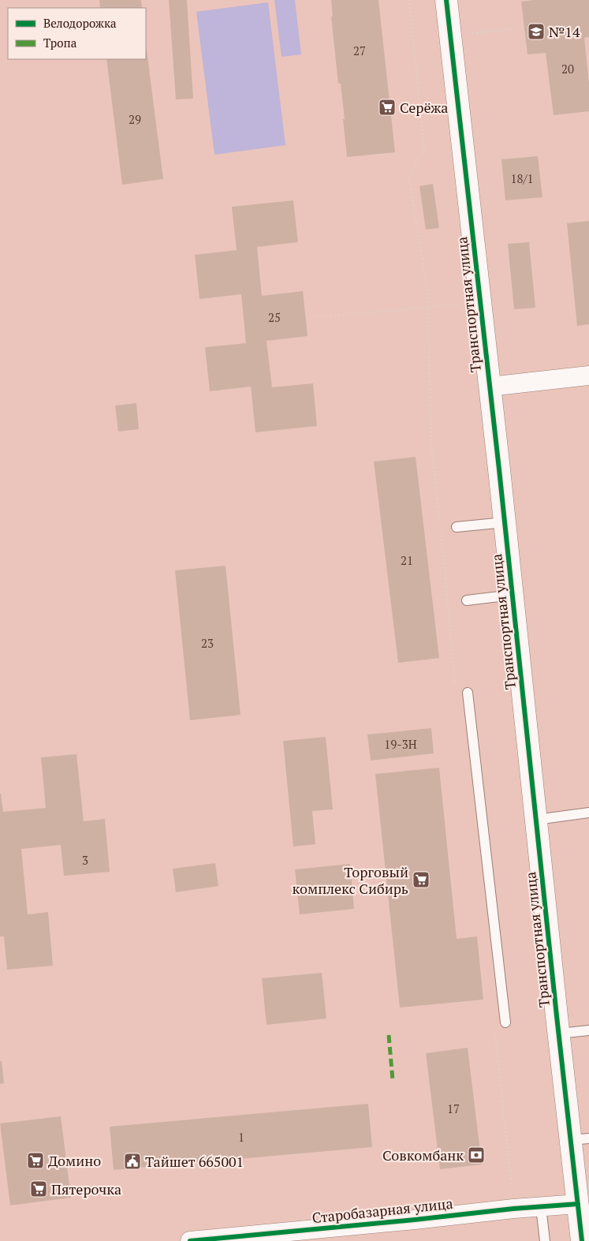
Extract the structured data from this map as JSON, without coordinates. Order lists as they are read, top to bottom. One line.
{"streets":{"street":["Транспортная улица","Старобазарная улица"]},"crossings":[["Транспортная улица","Старобазарная улица"]],"places":{"school or university":["№14"],"supermarket":["Серёжа","Торговый комплекс Сибирь","Домино","Пятерочка"],"bank":["Совкомбанк"],"public building":["Тайшет 665001"]},"house_numbers":["27","20","29","18/1","25","21","23","19-3Н","3","17","1"],"legend":["Велодорожка","Тропа"]}
